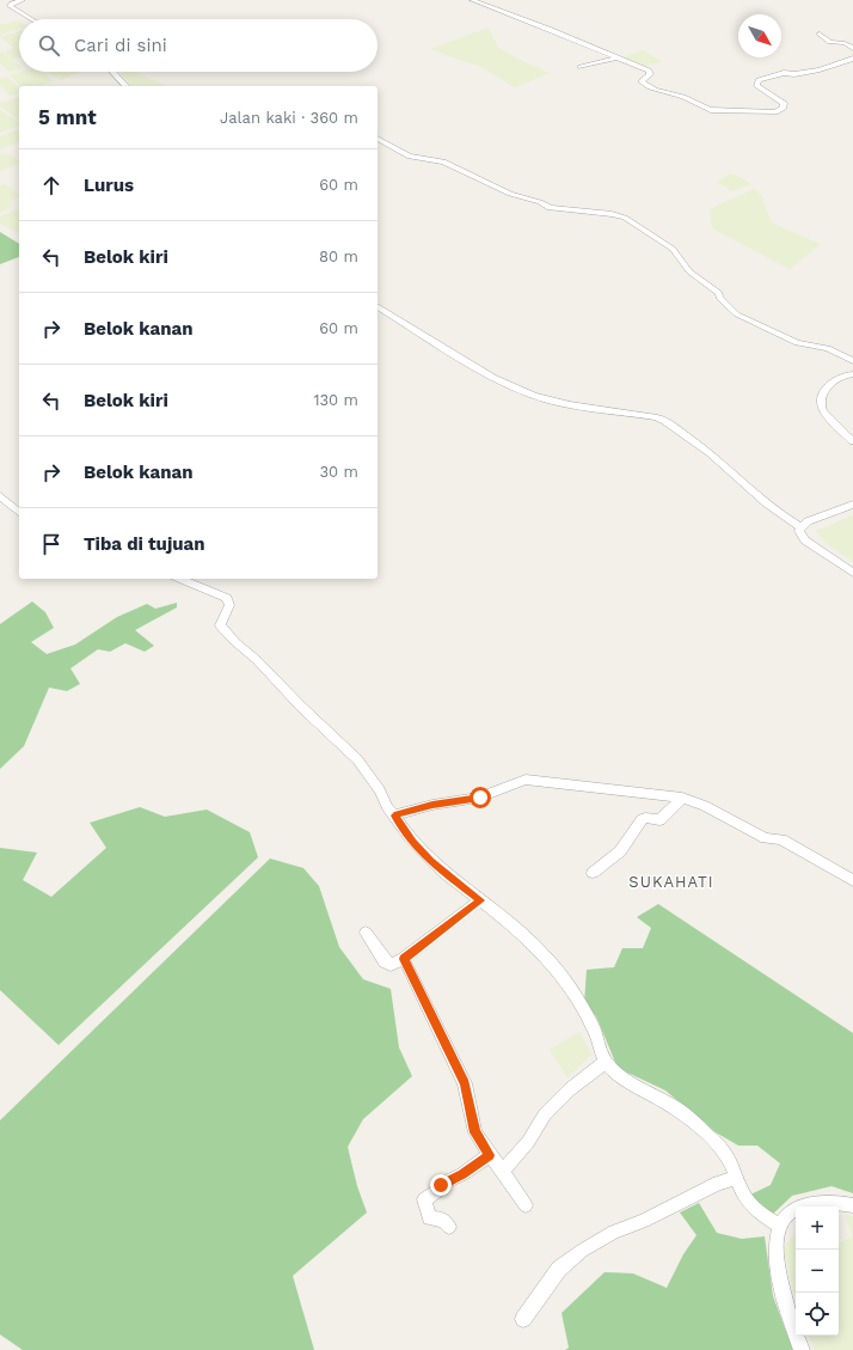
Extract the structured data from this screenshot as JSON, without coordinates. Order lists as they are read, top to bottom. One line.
{"districts":["SUKAHATI"],"north":"bottom right","page":{"search":"Cari di sini","heading":["5 mnt","Jalan kaki · 360 m"],"list":[["Lurus","60 m"],["Belok kiri","80 m"],["Belok kanan","60 m"],["Belok kiri","130 m"],["Belok kanan","30 m"],"Tiba di tujuan"],"map_buttons":["+","−"]}}
